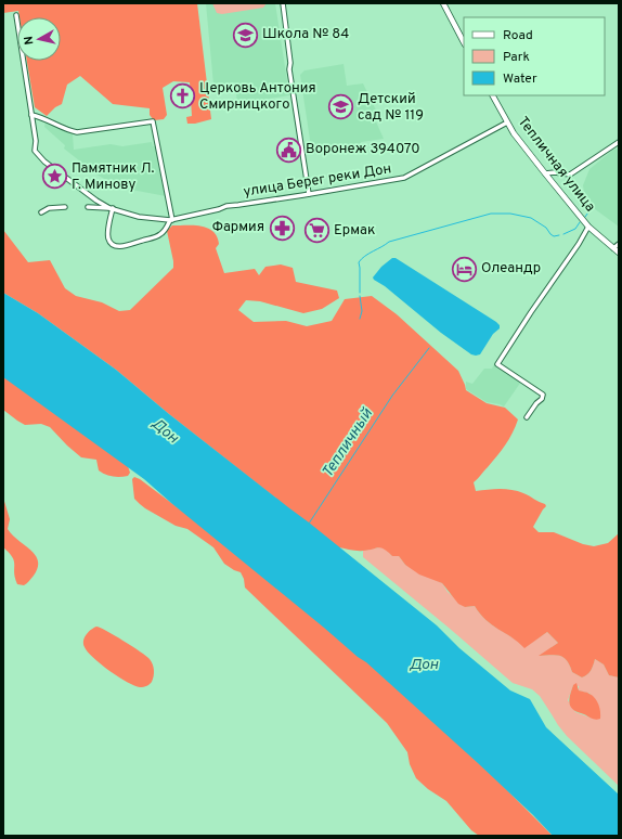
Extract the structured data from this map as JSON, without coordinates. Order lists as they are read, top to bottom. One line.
{"streets":{"street":["Тепличная улица","улица Берег реки Дон"]},"crossings":[["Тепличная улица","улица Берег реки Дон"]],"water":["Дон","Тепличный"],"places":{"school or university":["Школа № 84","Детский сад № 119"],"church":["Церковь Антония Смирницкого"],"public building":["Воронеж 394070"],"place":["Памятник Л. Г. Минову"],"pharmacy":["Фармия"],"supermarket":["Ермак"],"hotel":["Олеандр"]},"legend":["Road","Park","Water"],"north":"left"}
